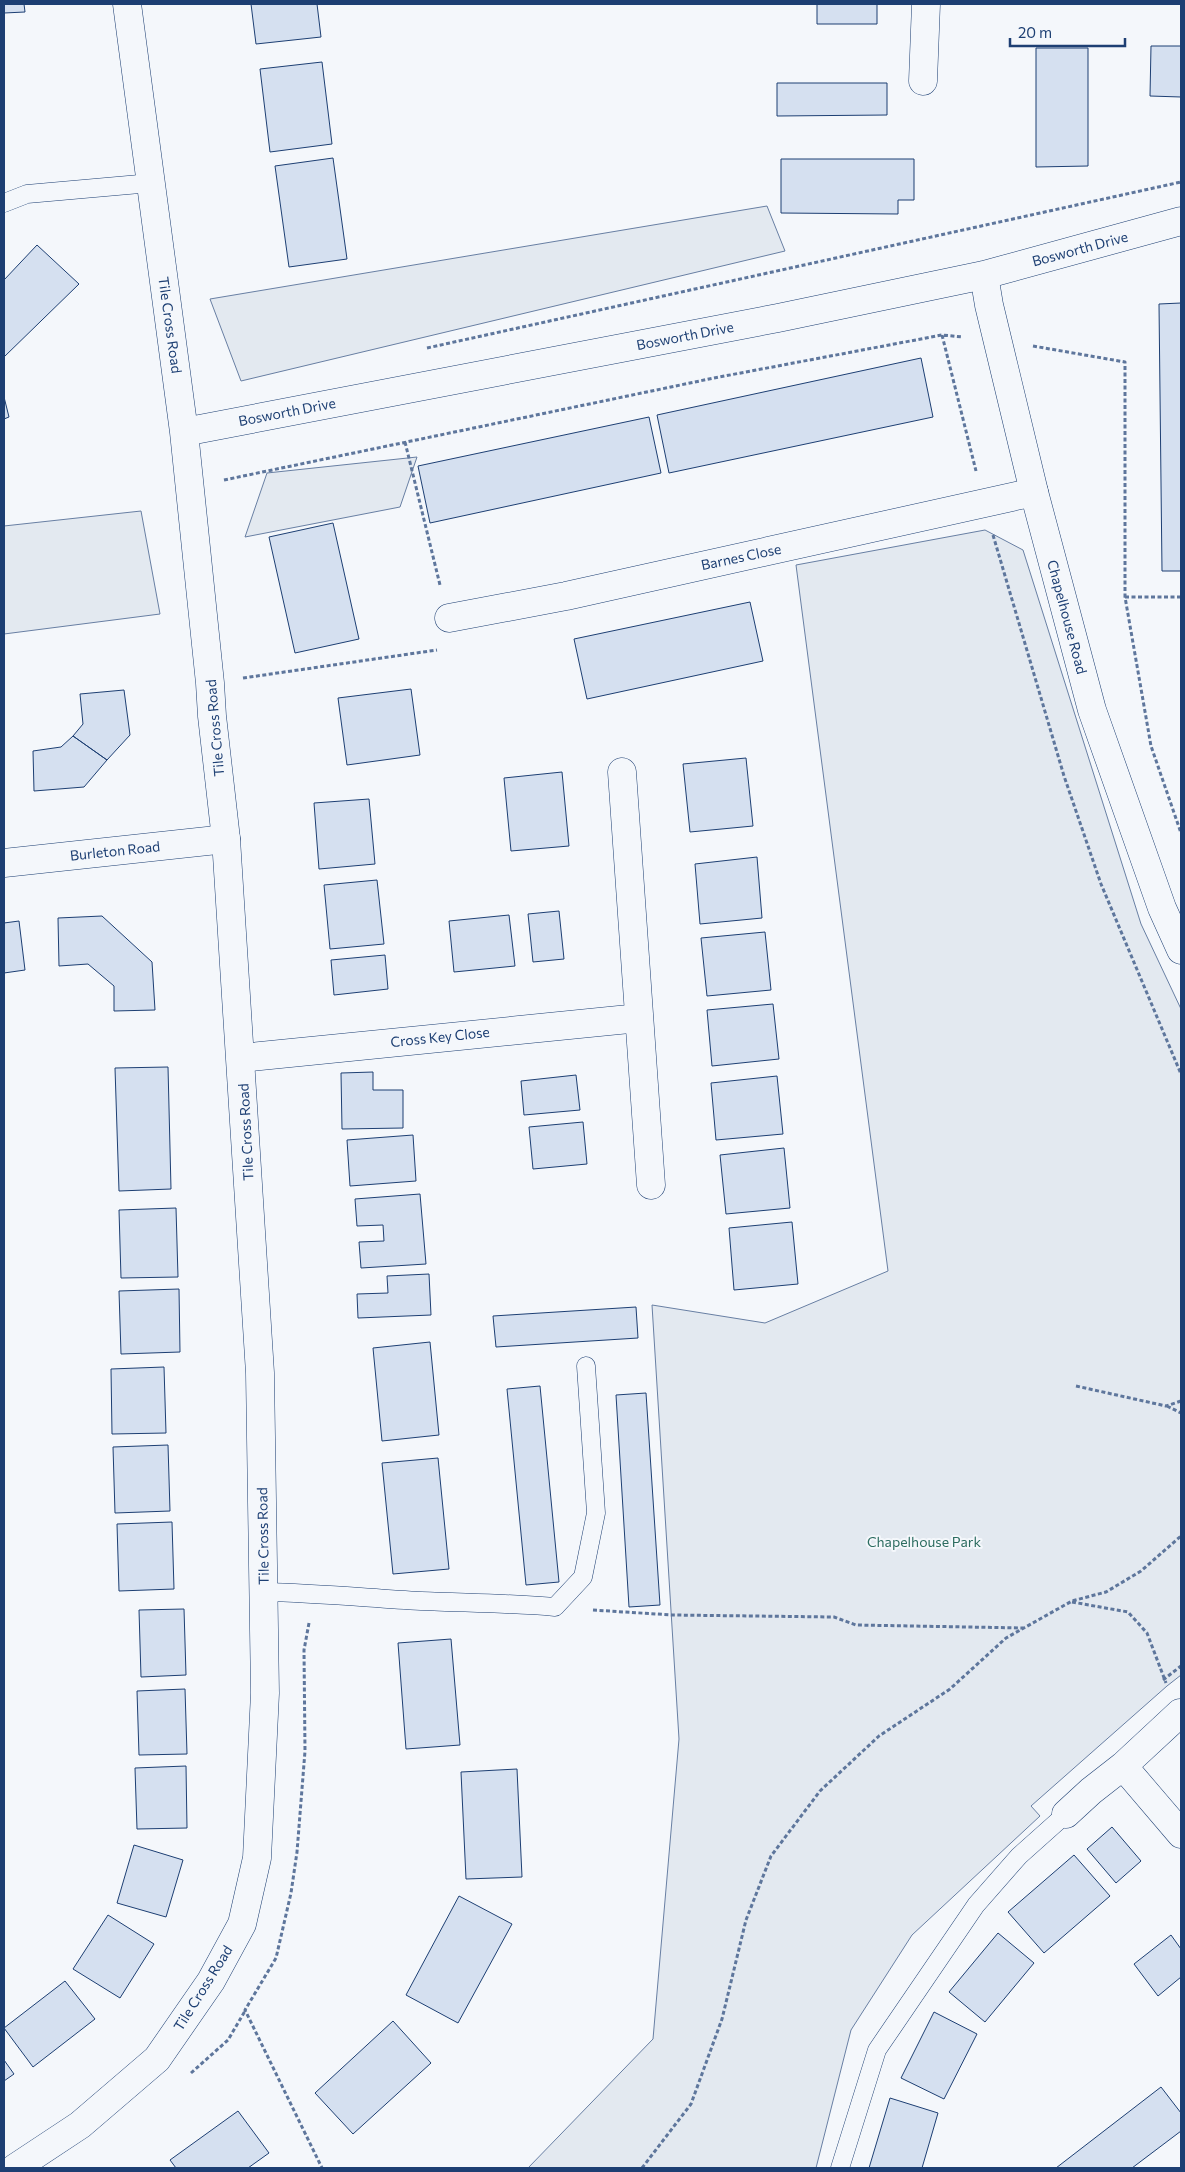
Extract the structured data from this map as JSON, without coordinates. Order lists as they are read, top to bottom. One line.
{"streets":{"street":["Bosworth Drive","Tile Cross Road","Barnes Close","Chapelhouse Road","Burleton Road","Cross Key Close"]},"crossings":[["Bosworth Drive","Tile Cross Road"],["Bosworth Drive","Chapelhouse Road"],["Tile Cross Road","Burleton Road"],["Tile Cross Road","Cross Key Close"],["Barnes Close","Chapelhouse Road"]],"parks":["Chapelhouse Park"],"scale_bar":"20 m"}
